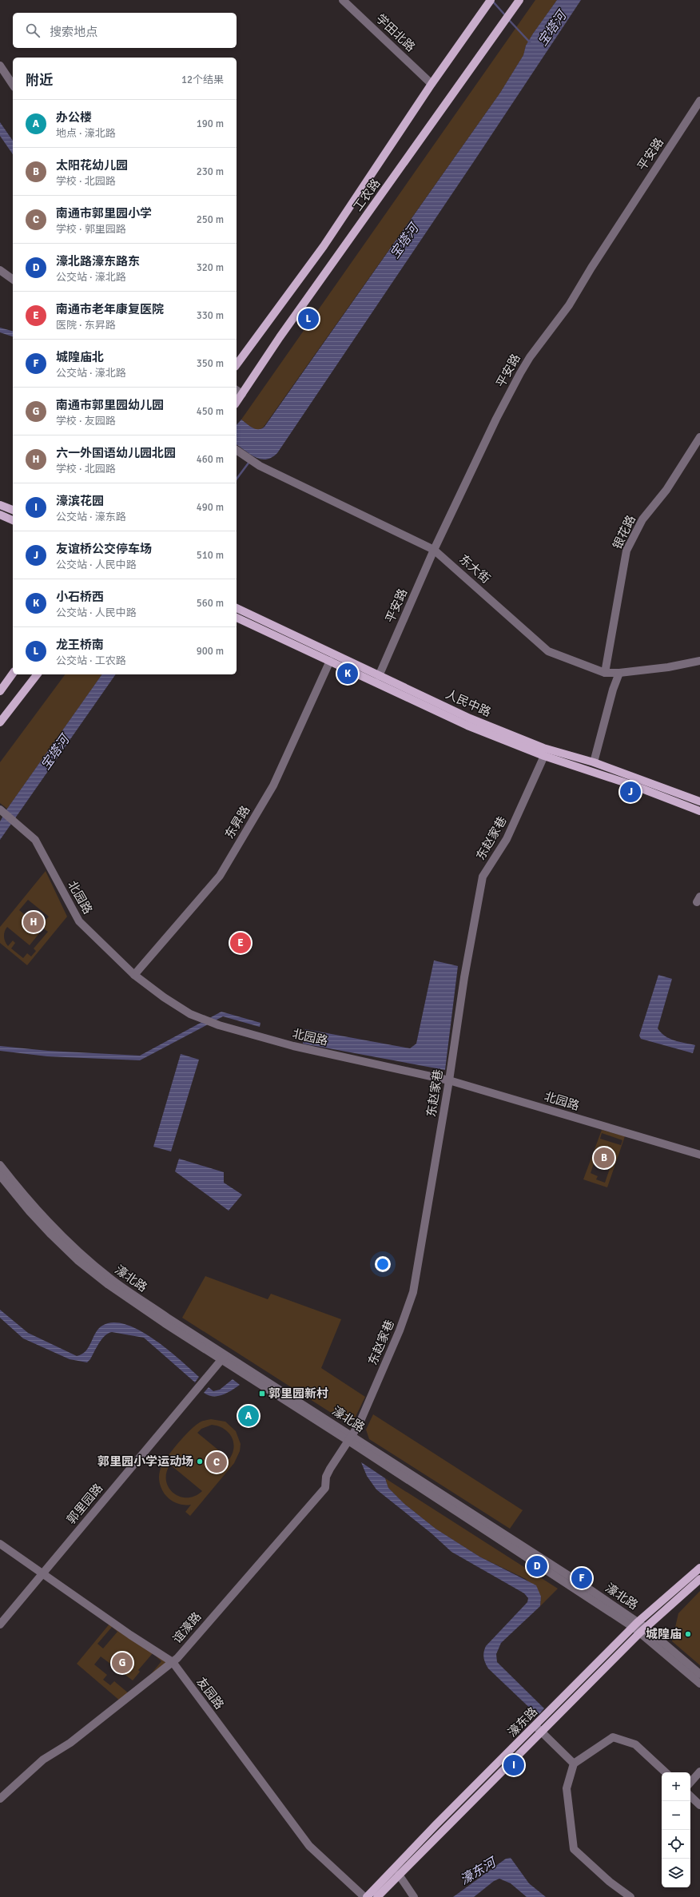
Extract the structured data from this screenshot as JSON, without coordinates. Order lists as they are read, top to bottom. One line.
{"streets":{"main road":["工农路","人民中路","濠东路"],"street":["学田北路","平安路","银花路","东大街","东昇路","东赵家巷","北园路","濠北路","郭里园路","谊濠路","友园路"]},"crossings":[["学田北路","工农路"],["平安路","东大街"],["平安路","人民中路"],["银花路","东大街"],["人民中路","东昇路"],["人民中路","东赵家巷"],["东昇路","北园路"],["东赵家巷","北园路"],["东赵家巷","濠北路"],["东赵家巷","谊濠路"],["濠北路","郭里园路"],["濠北路","谊濠路"],["濠北路","濠东路"],["郭里园路","友园路"],["谊濠路","友园路"]],"water":["宝塔河","濠东河"],"places":{"transit":["郭里园新村"],"other":["郭里园小学运动场","城隍庙"]},"page":{"search":"搜索地点","heading":["附近","12个结果"],"list":[{"mark":"A","name":"办公楼","note":"地点 · 濠北路","value":"190 m"},{"mark":"B","name":"太阳花幼儿园","note":"学校 · 北园路","value":"230 m"},{"mark":"C","name":"南通市郭里园小学","note":"学校 · 郭里园路","value":"250 m"},{"mark":"D","name":"濠北路濠东路东","note":"公交站 · 濠北路","value":"320 m"},{"mark":"E","name":"南通市老年康复医院","note":"医院 · 东昇路","value":"330 m"},{"mark":"F","name":"城隍庙北","note":"公交站 · 濠北路","value":"350 m"},{"mark":"G","name":"南通市郭里园幼儿园","note":"学校 · 友园路","value":"450 m"},{"mark":"H","name":"六一外国语幼儿园北园","note":"学校 · 北园路","value":"460 m"},{"mark":"I","name":"濠滨花园","note":"公交站 · 濠东路","value":"490 m"},{"mark":"J","name":"友谊桥公交停车场","note":"公交站 · 人民中路","value":"510 m"},{"mark":"K","name":"小石桥西","note":"公交站 · 人民中路","value":"560 m"},{"mark":"L","name":"龙王桥南","note":"公交站 · 工农路","value":"900 m"}],"pins":["L","K","J","H","E","B","A","C","D","F","G","I"],"map_buttons":["+","−"]}}
